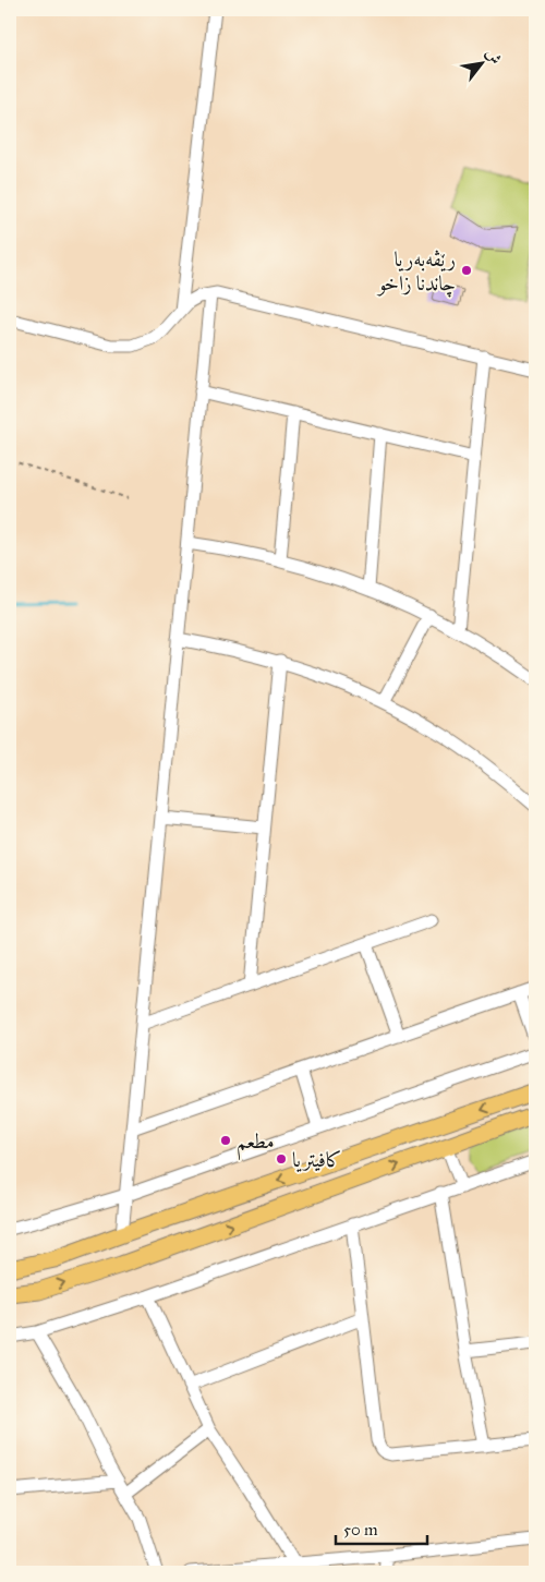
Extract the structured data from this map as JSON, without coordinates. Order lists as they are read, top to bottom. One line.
{"places":["رێڤه‌به‌ريا چاندنا زاخو","مطعم","كافيتريا"],"scale_bar":"50 m","north":"top right"}
